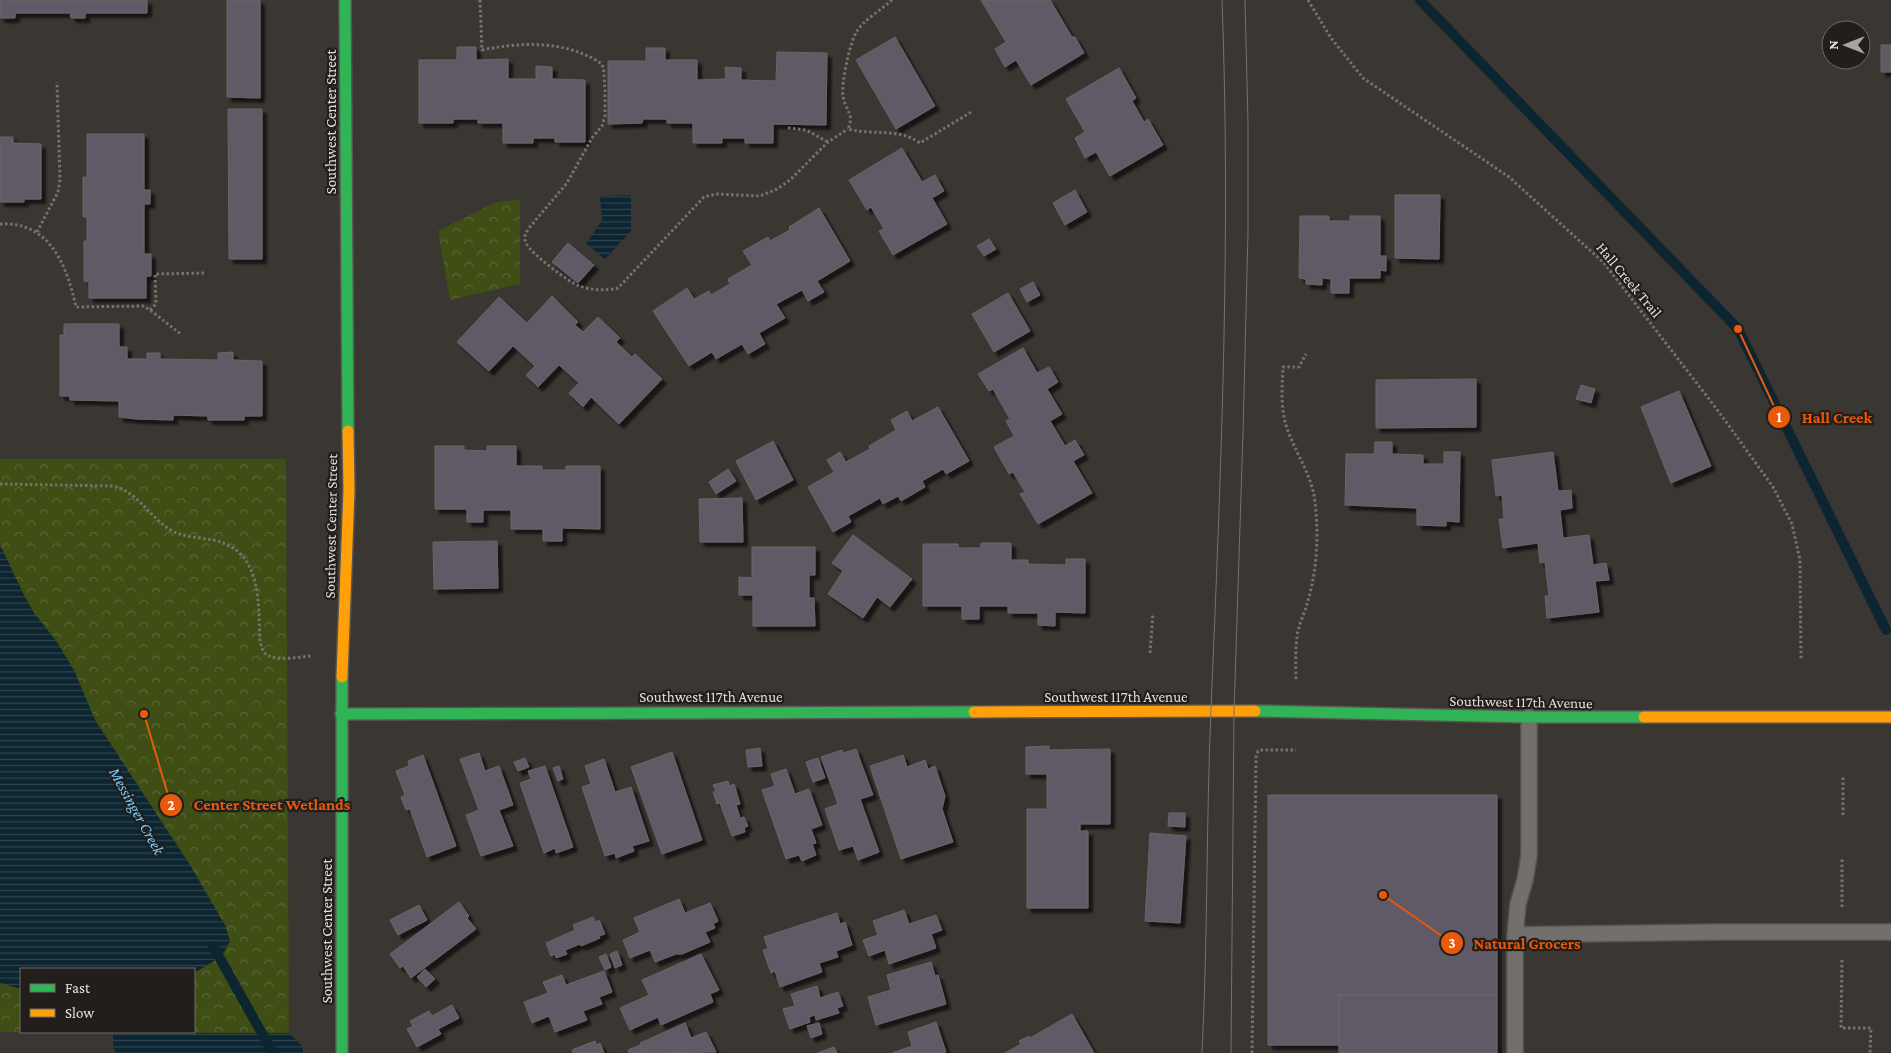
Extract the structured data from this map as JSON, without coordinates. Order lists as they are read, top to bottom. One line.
{"streets":{"street":["Southwest Center Street","Southwest 117th Avenue"],"path":["Hall Creek Trail"]},"crossings":[["Southwest Center Street","Southwest 117th Avenue"]],"water":["Messinger Creek"],"places":["Hall Creek","Center Street Wetlands","Natural Grocers"],"legend":["Fast","Slow"],"north":"left"}
